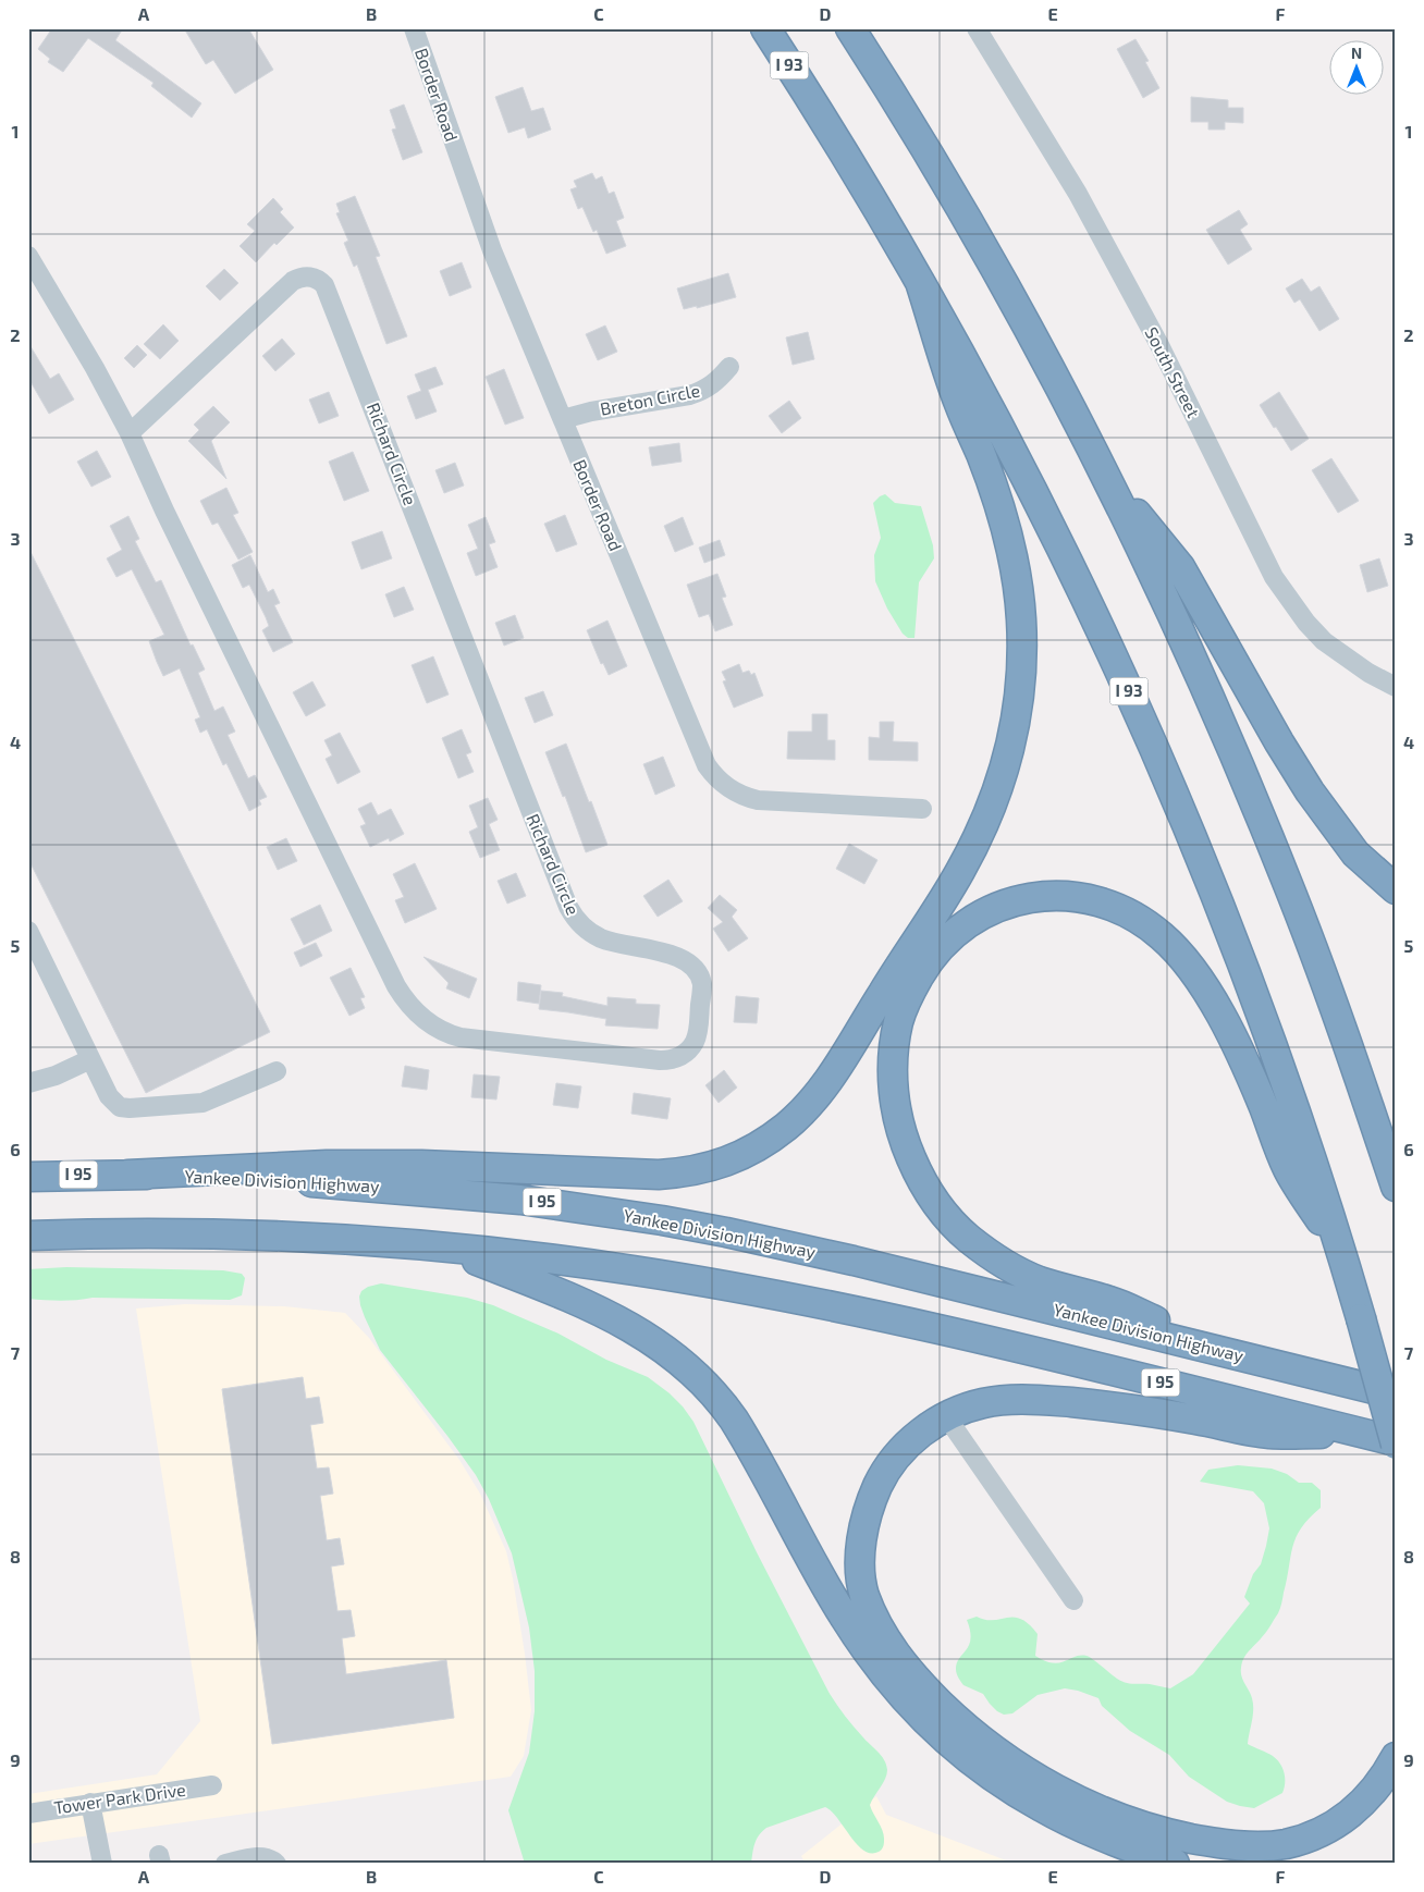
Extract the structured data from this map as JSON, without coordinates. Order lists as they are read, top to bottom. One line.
{"streets":{"highway":["I 93","I 95","Yankee Division Highway"],"street":["Border Road","South Street","Breton Circle","Richard Circle","Tower Park Drive"]},"crossings":[["I 93","I 95"],["Border Road","Breton Circle"]],"north":"top","grid":{"columns":["A","B","C","D","E","F"],"rows":["1","2","3","4","5","6","7","8","9"]}}
